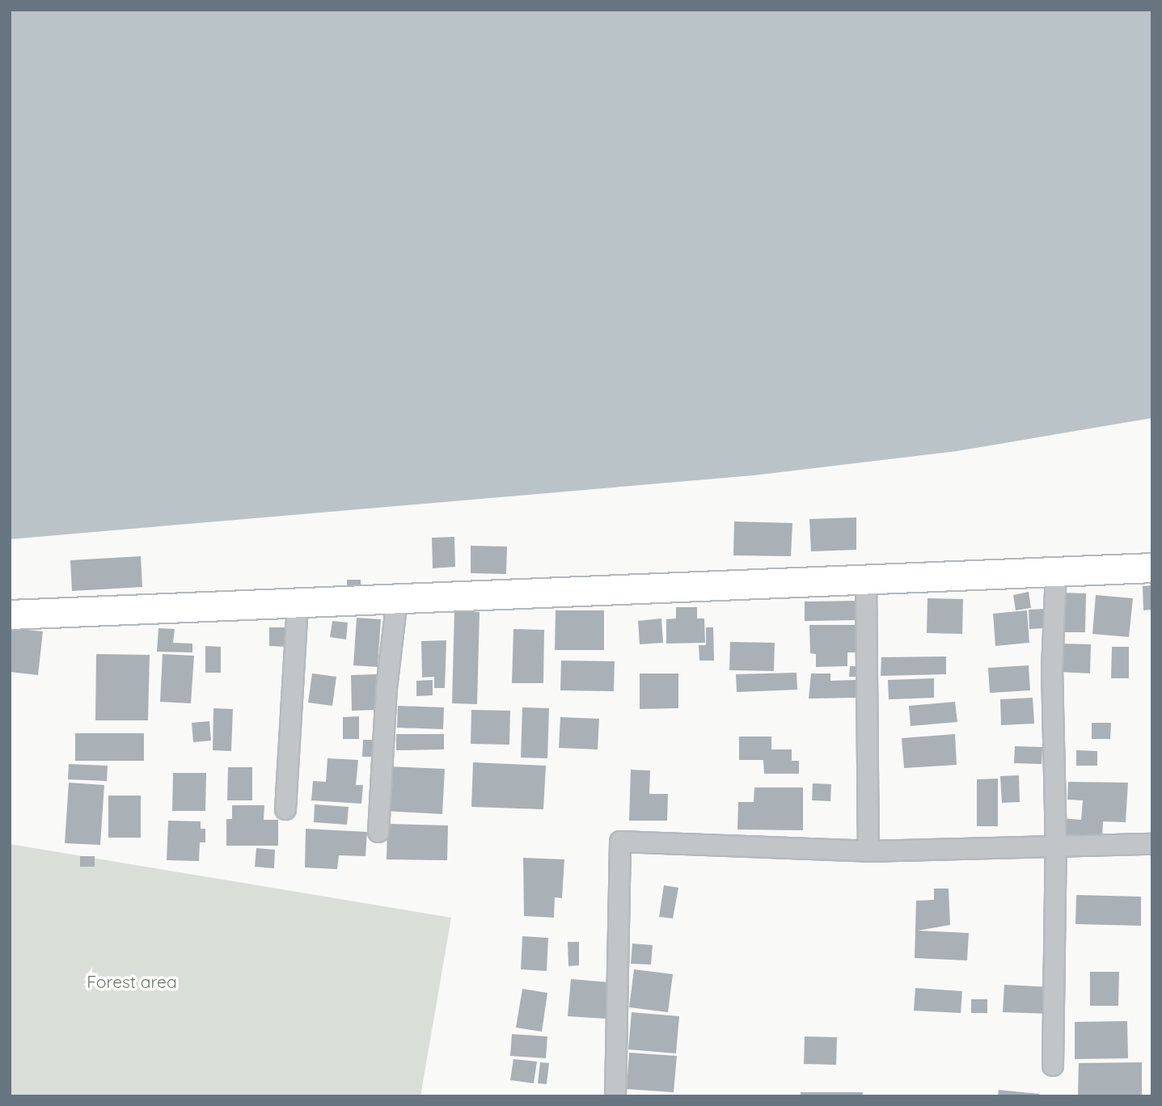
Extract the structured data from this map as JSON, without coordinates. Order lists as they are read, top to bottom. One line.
{"parks":["Forest area"]}
